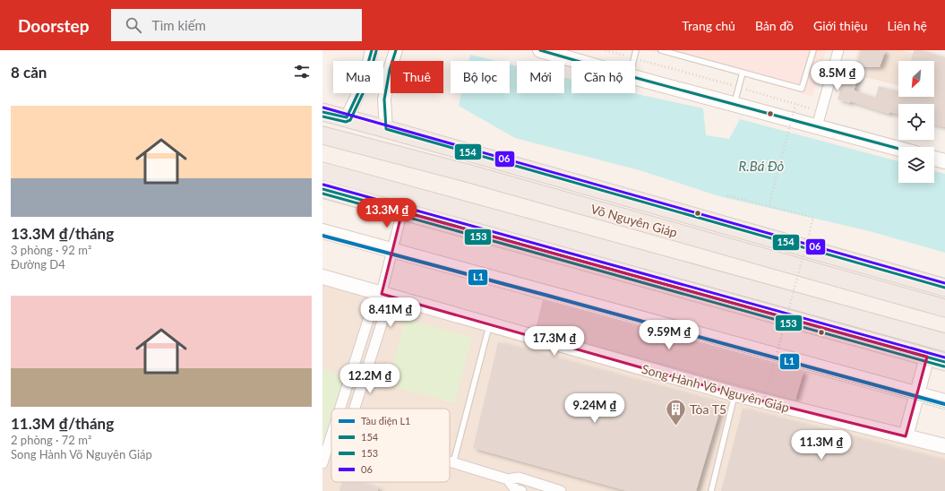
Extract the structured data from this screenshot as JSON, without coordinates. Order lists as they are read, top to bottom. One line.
{"streets":{"highway":["Võ Nguyên Giáp"],"main road":["Song Hành Võ Nguyên Giáp"]},"water":["R.Bá Đỏ"],"places":{"building":["Tòa T5"]},"lines":["transit line 154","transit line 153","transit line 06","metro line L1"],"legend":["Tàu điện L1","154","153","06"],"north":"bottom left","page":{"header":"Doorstep","search":"Tìm kiếm","nav":["Trang chủ","Bản đồ","Giới thiệu","Liên hệ"],"heading":"8 căn","price":["8.5M ₫","13.3M ₫","8.41M ₫","9.59M ₫","17.3M ₫","12.2M ₫","9.24M ₫","11.3M ₫"],"chip":["Mua","Thuê","Bộ lọc","Mới","Căn hộ"],"list":[{"name":"13.3M ₫/tháng","note":"3 phòng · 92 m² · Đường D4"},{"name":"11.3M ₫/tháng","note":"2 phòng · 72 m² · Song Hành Võ Nguyên Giáp"}]}}
